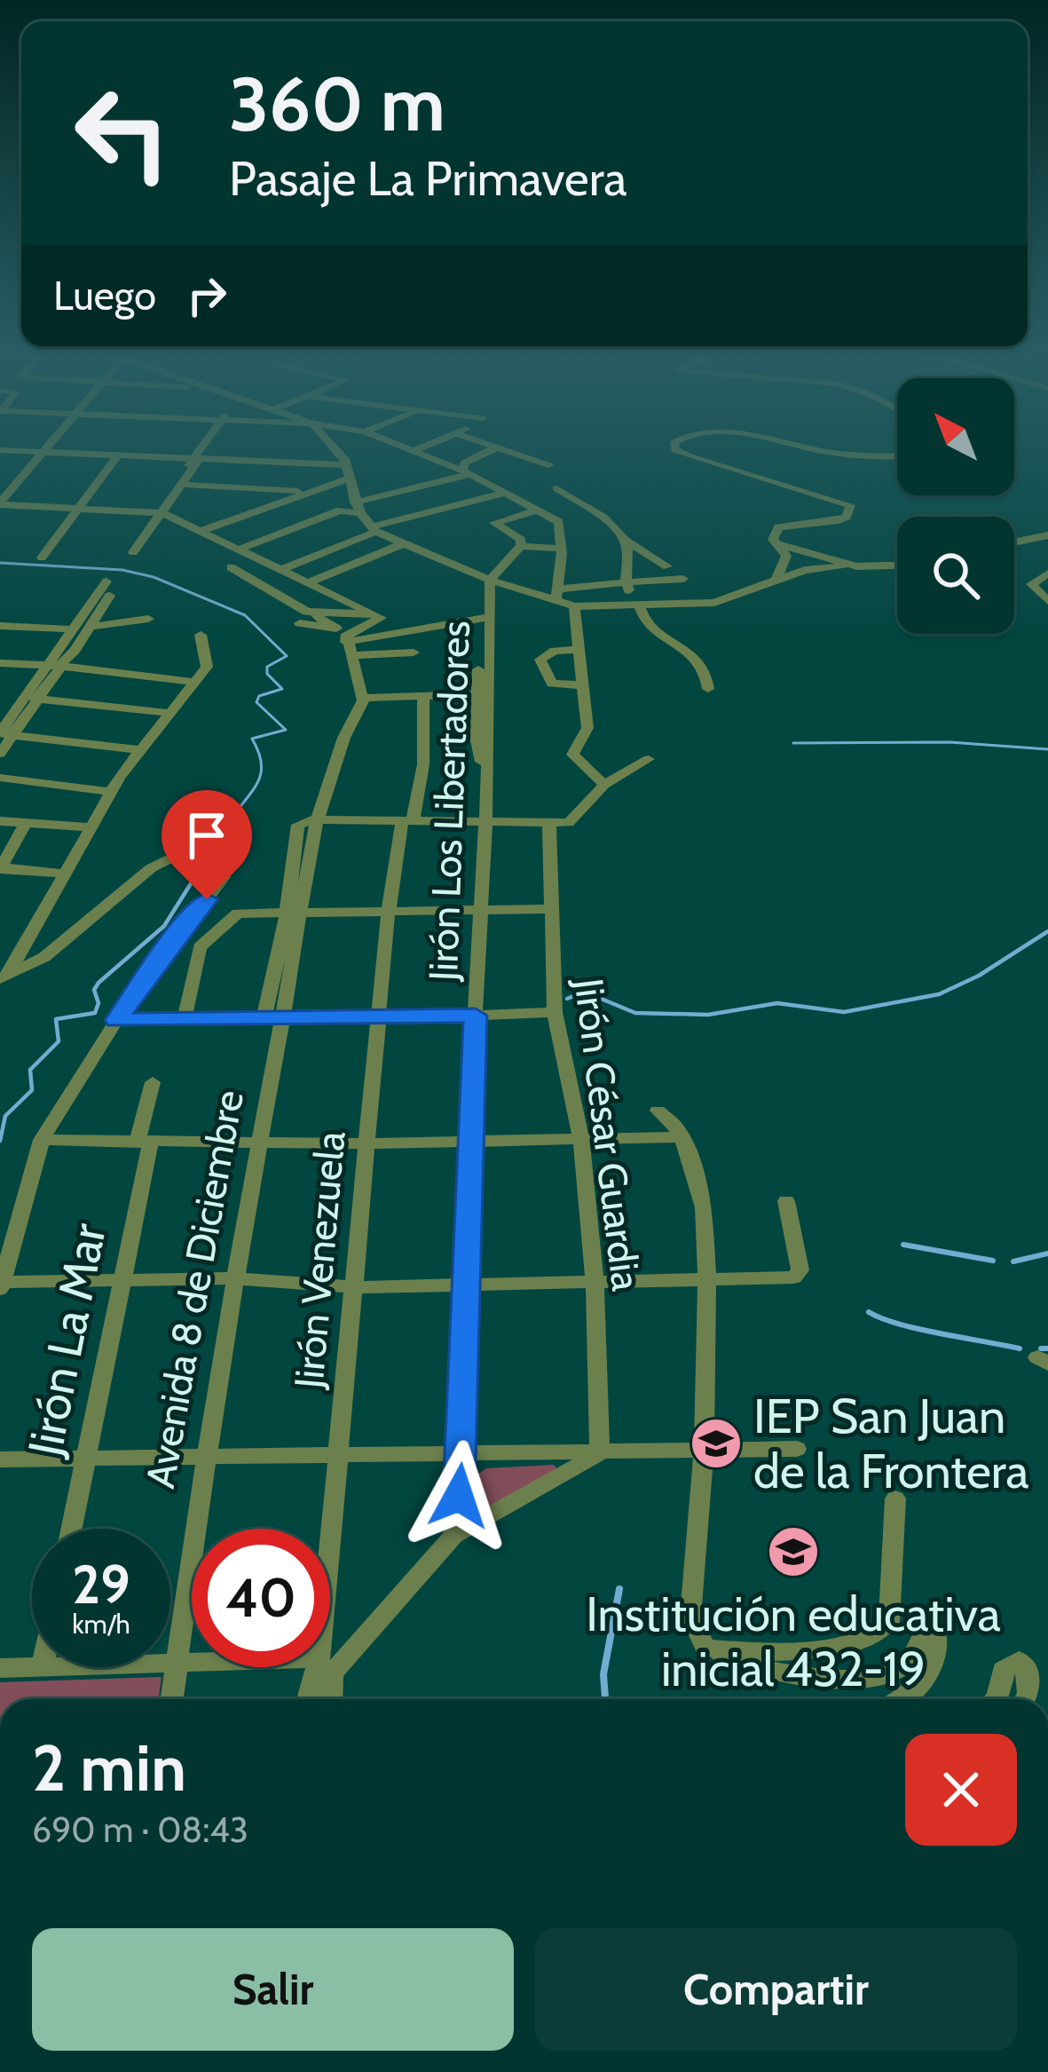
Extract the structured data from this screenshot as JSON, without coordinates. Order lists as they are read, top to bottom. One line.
{"streets":{"street":["Jirón Los Libertadores","Jirón César Guardia","Jirón Venezuela","Avenida 8 de Diciembre","Jirón La Mar"]},"places":{"school or university":["IEP San Juan de la Frontera","Institución educativa inicial 432-19"]},"north":"top left","page":{"turn":["360 m","Pasaje La Primavera"],"then":"Luego","speed":"29 km/h","limit":"40","heading":["2 min","690 m · 08:43"],"buttons":["Salir","Compartir"]}}
